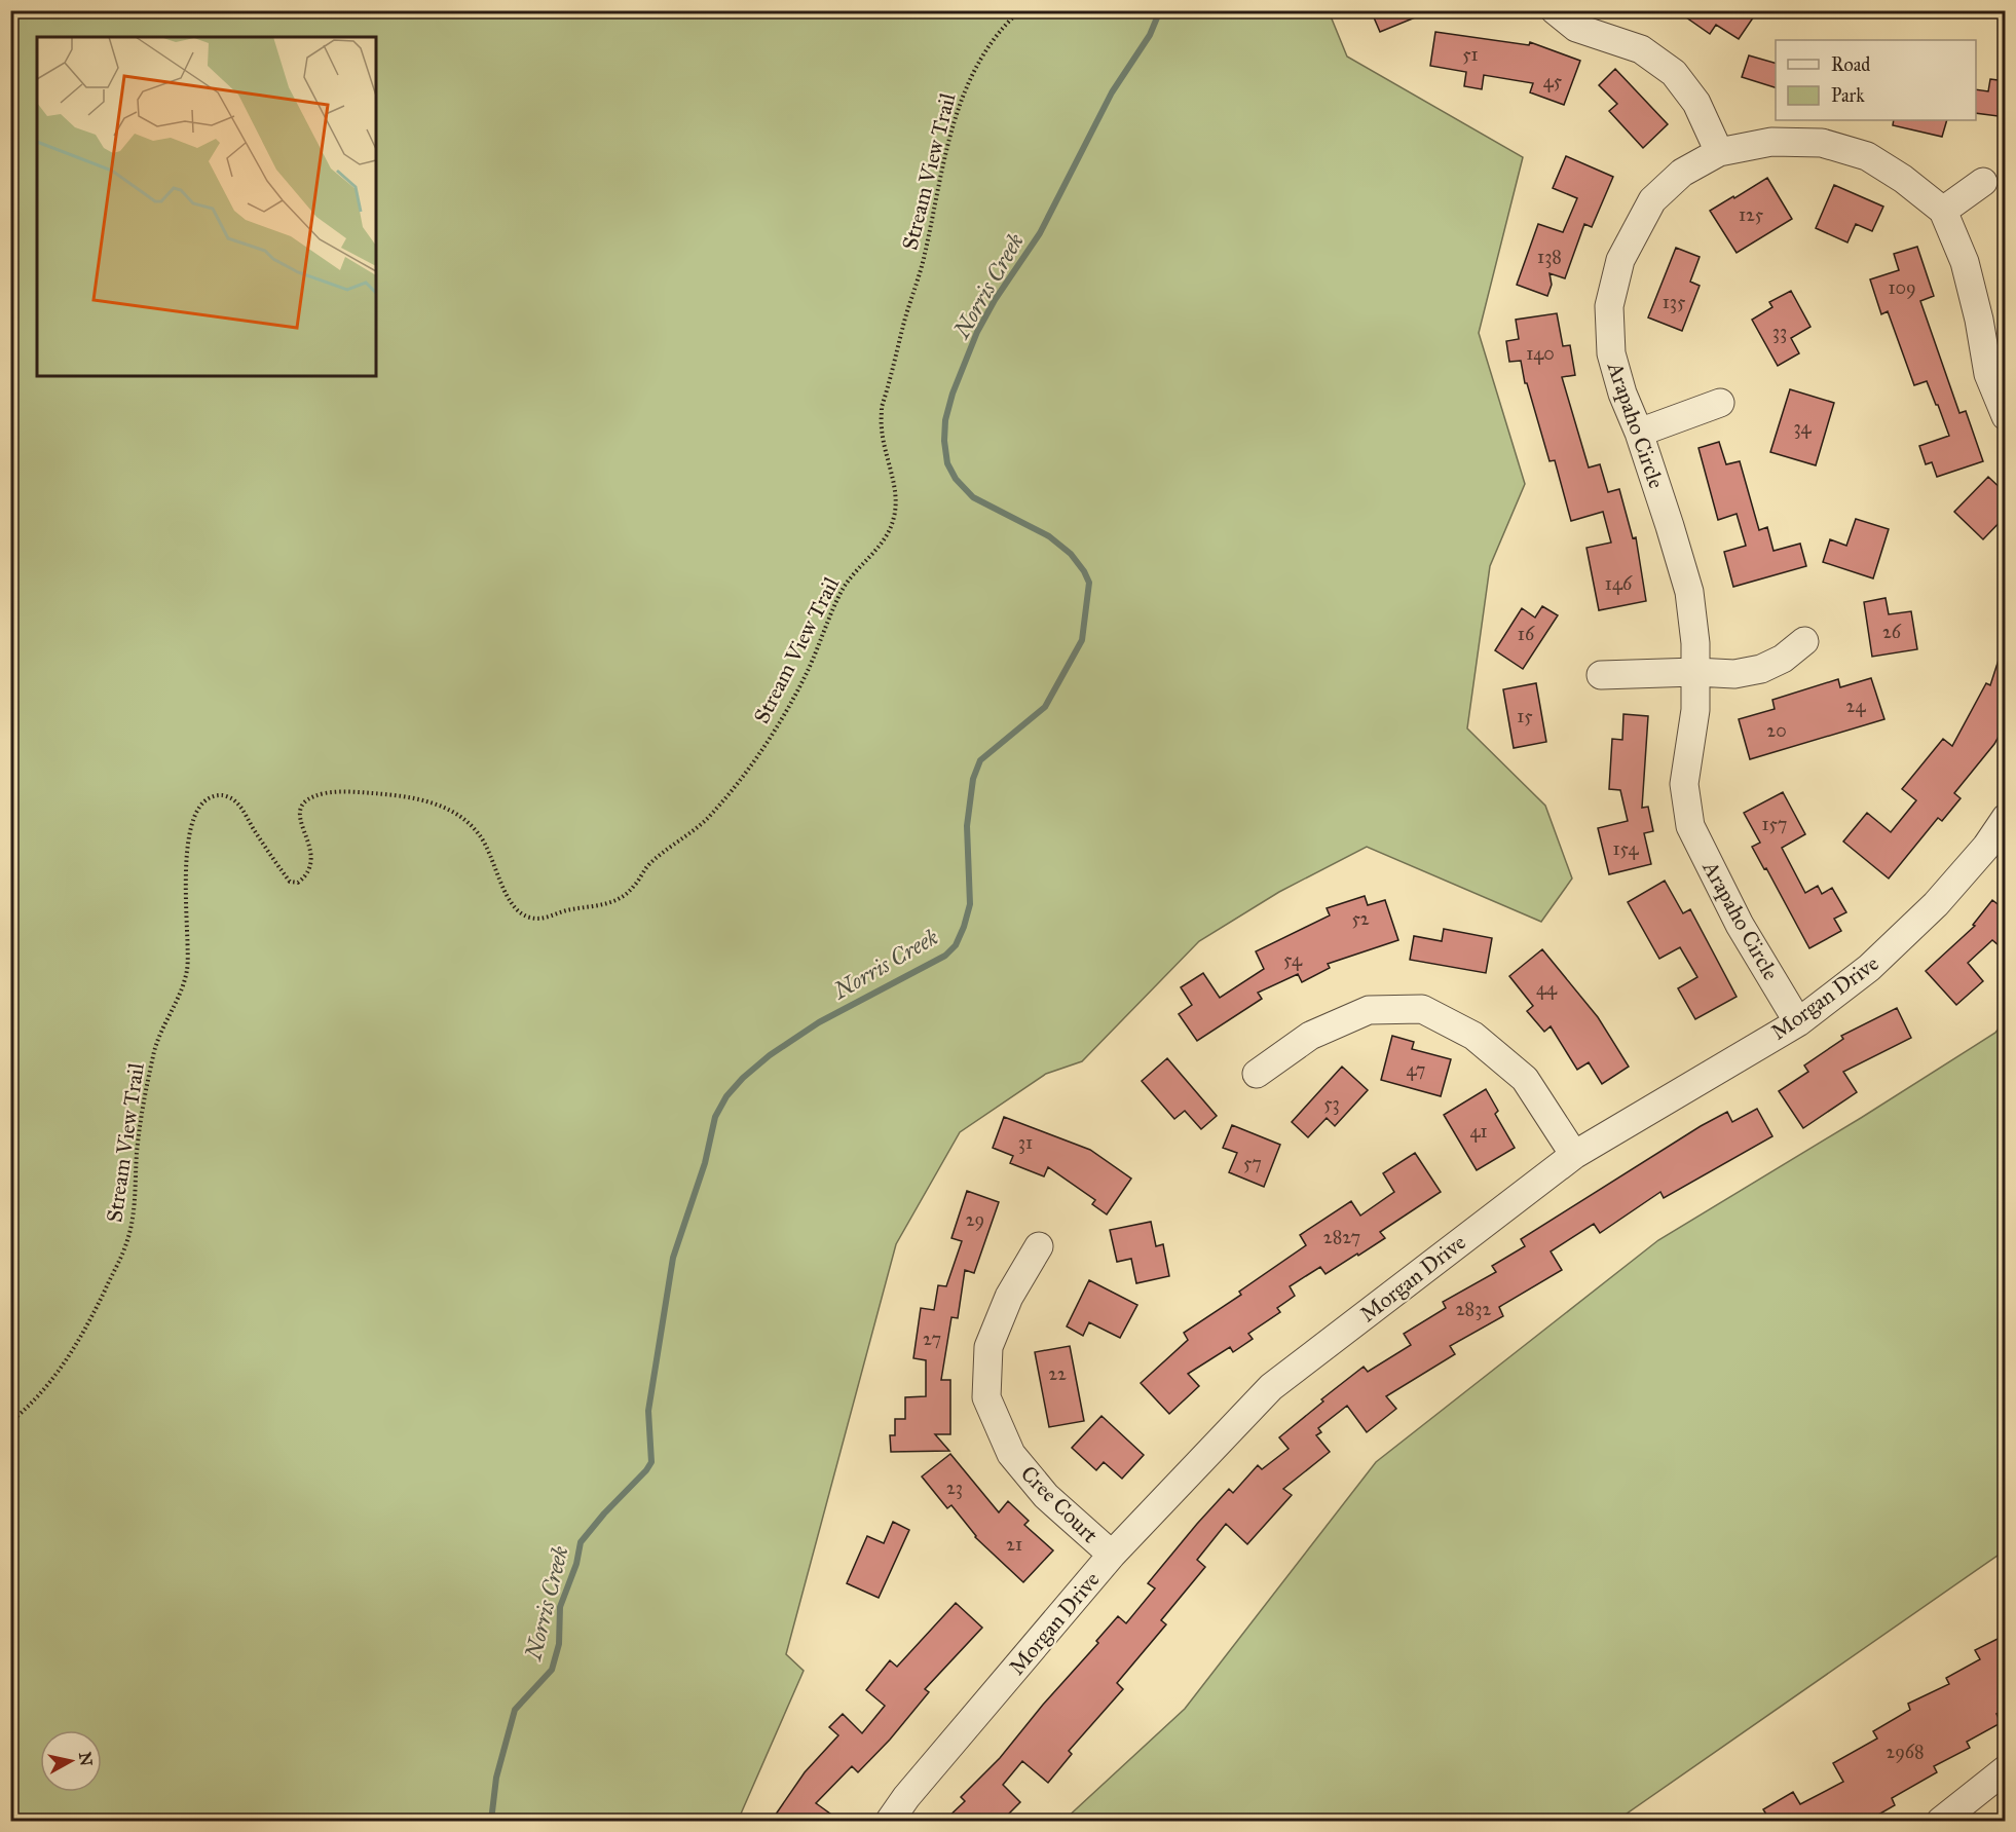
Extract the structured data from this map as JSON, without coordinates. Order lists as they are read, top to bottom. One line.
{"streets":{"street":["Arapaho Circle","Morgan Drive","Cree Court"],"path":["Stream View Trail"]},"crossings":[["Arapaho Circle","Morgan Drive"],["Morgan Drive","Cree Court"]],"water":["Norris Creek"],"house_numbers":["51","45","125","138","109","135","33","140","34","146","26","16","24","15","20","157","154","52","54","44","47","53","41","31","57","29","2827","2832","27","22","23","21","2968"],"legend":["Road","Park"],"north":"right"}
